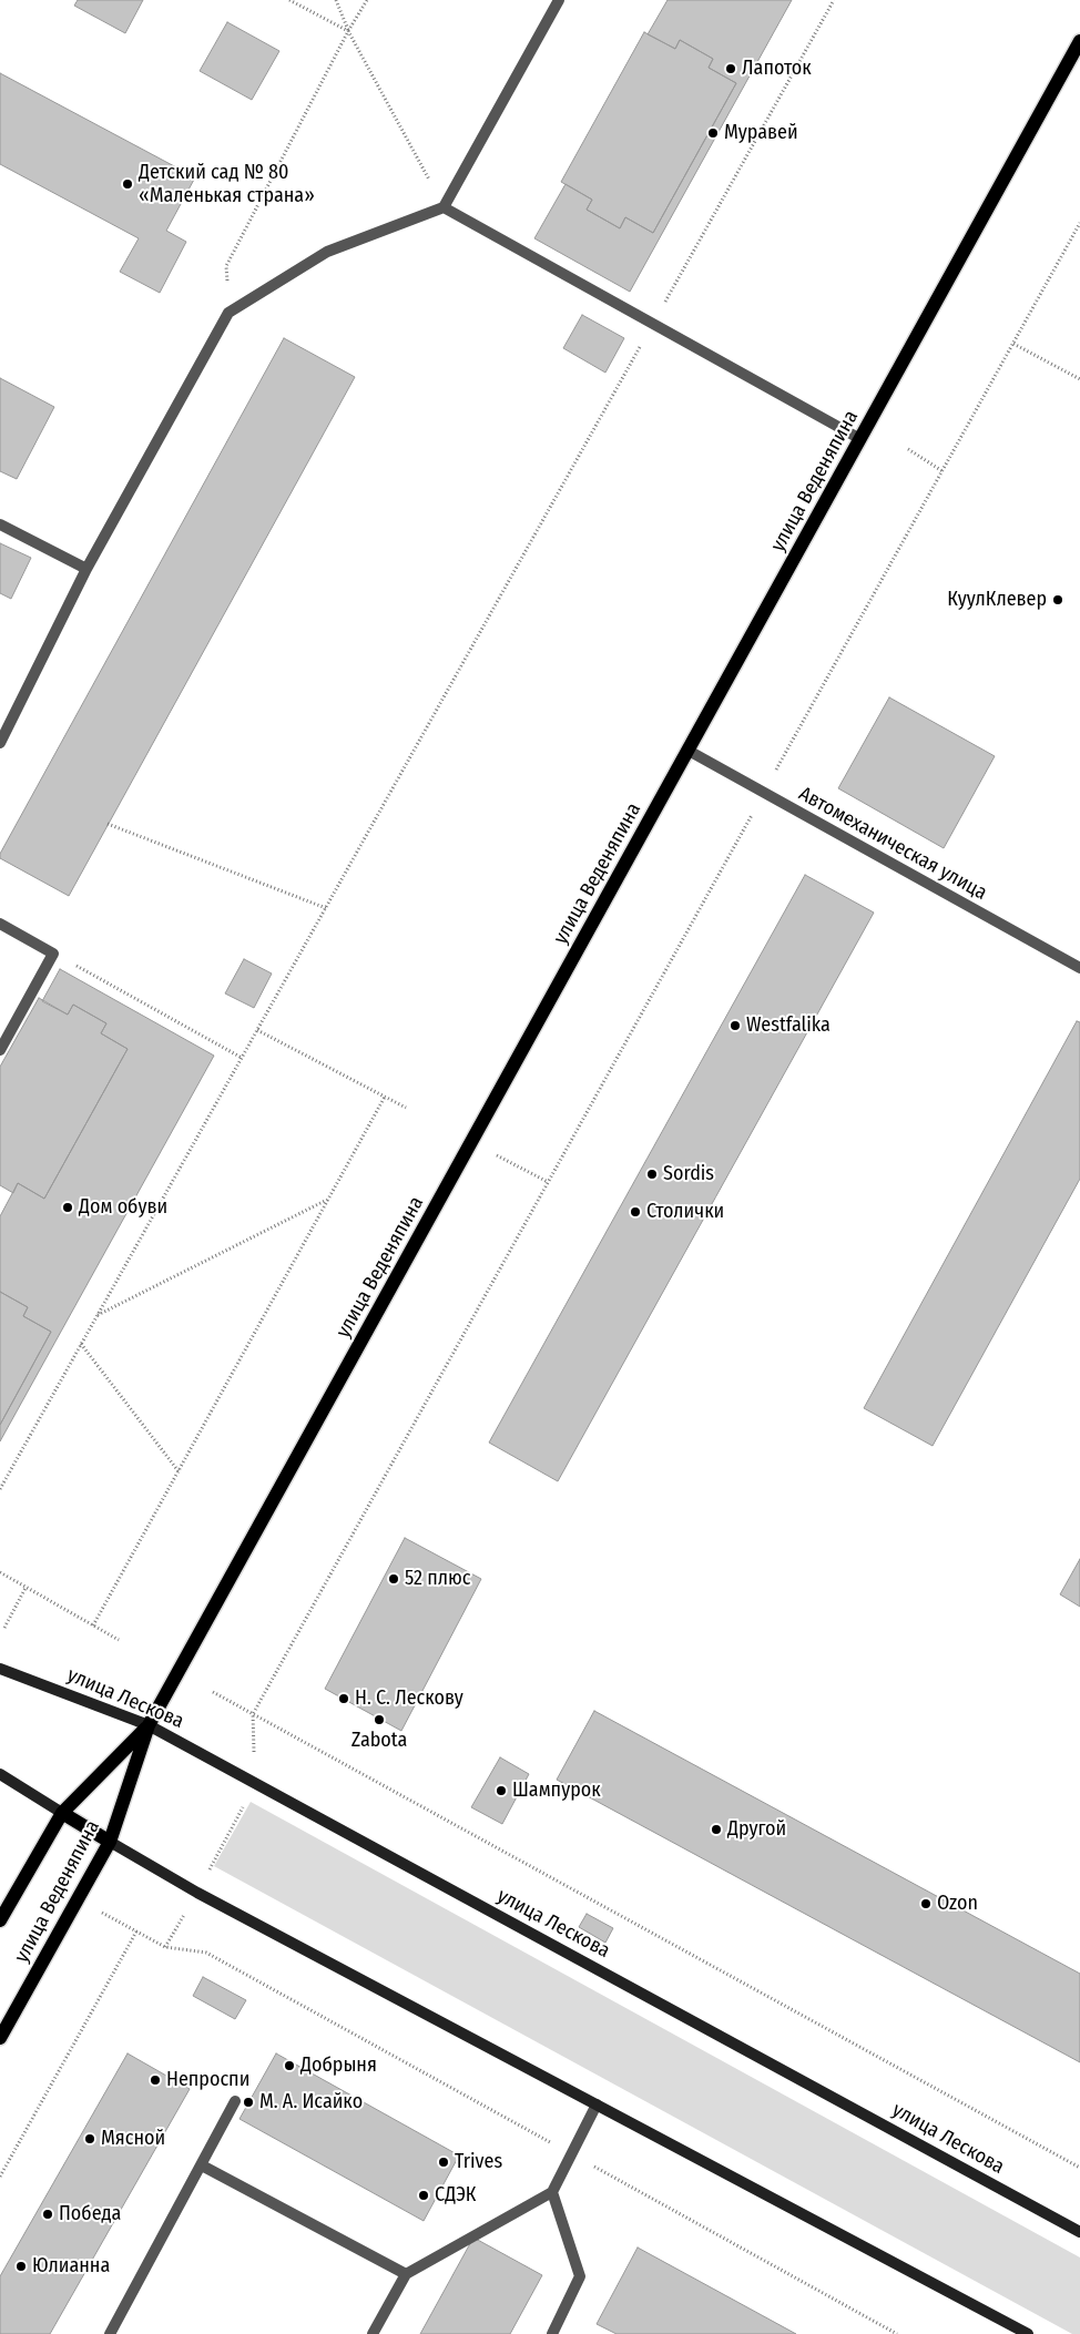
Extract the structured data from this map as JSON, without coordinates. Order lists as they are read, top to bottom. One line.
{"streets":{"main road":["улица Веденяпина","улица Лескова"],"street":["Автомеханическая улица"]},"crossings":[["улица Веденяпина","Автомеханическая улица"],["улица Веденяпина","улица Лескова"]],"places":["Лапоток","Муравей","Детский сад № 80 «Маленькая страна»","КуулКлевер","Westfalika","Sordis","Дом обуви","Столички","52 плюс","Н. С. Лескову","Zabota","Шампурок","Другой","Ozon","Добрыня","Непроспи","М. А. Исайко","Мясной","Trives","СДЭК","Победа","Юлианна"]}
